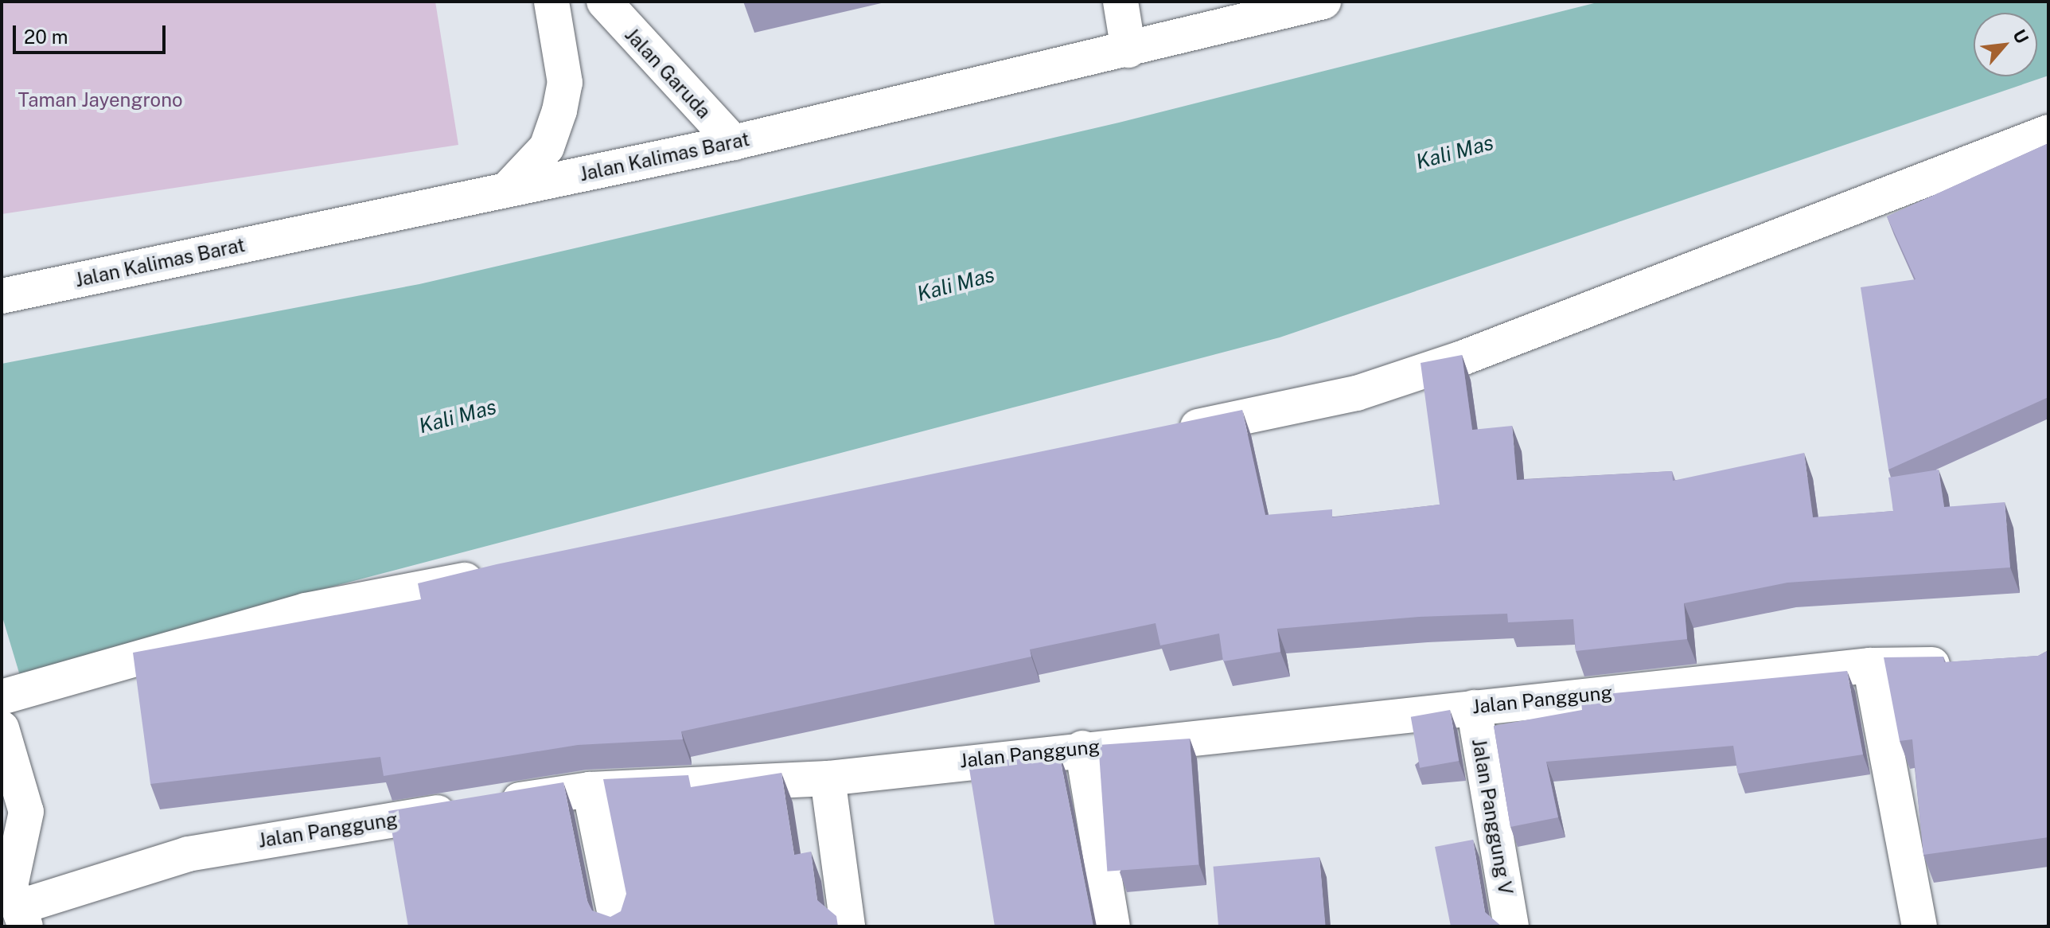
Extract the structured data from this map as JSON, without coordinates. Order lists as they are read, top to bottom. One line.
{"streets":{"street":["Jalan Garuda","Jalan Kalimas Barat","Jalan Panggung","Jalan Panggung V"]},"crossings":[["Jalan Garuda","Jalan Kalimas Barat"],["Jalan Panggung","Jalan Panggung V"]],"water":["Kali Mas"],"parks":["Taman Jayengrono"],"scale_bar":"20 m","north":"top right"}
